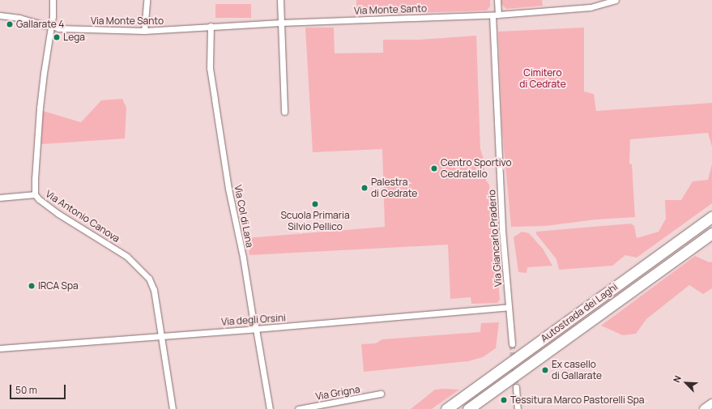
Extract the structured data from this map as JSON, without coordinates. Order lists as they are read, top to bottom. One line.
{"streets":{"highway":["Autostrada dei Laghi"],"street":["Via Monte Santo","Via Antonio Canova","Via Col di Lana","Via Giancarlo Praderio","Via degli Orsini","Via Grigna"]},"crossings":[["Via Monte Santo","Via Antonio Canova"],["Via Monte Santo","Via Col di Lana"],["Via Monte Santo","Via Giancarlo Praderio"],["Via Antonio Canova","Via degli Orsini"],["Via Col di Lana","Via degli Orsini"],["Via Giancarlo Praderio","Via degli Orsini"]],"parks":["Cimitero di Cedrate"],"places":["Gallarate 4","Lega","Centro Sportivo Cedratello","Palestra di Cedrate","Scuola Primaria Silvio Pellico","IRCA Spa","Ex casello di Gallarate","Tessitura Marco Pastorelli Spa"],"scale_bar":"50 m","north":"top left"}
